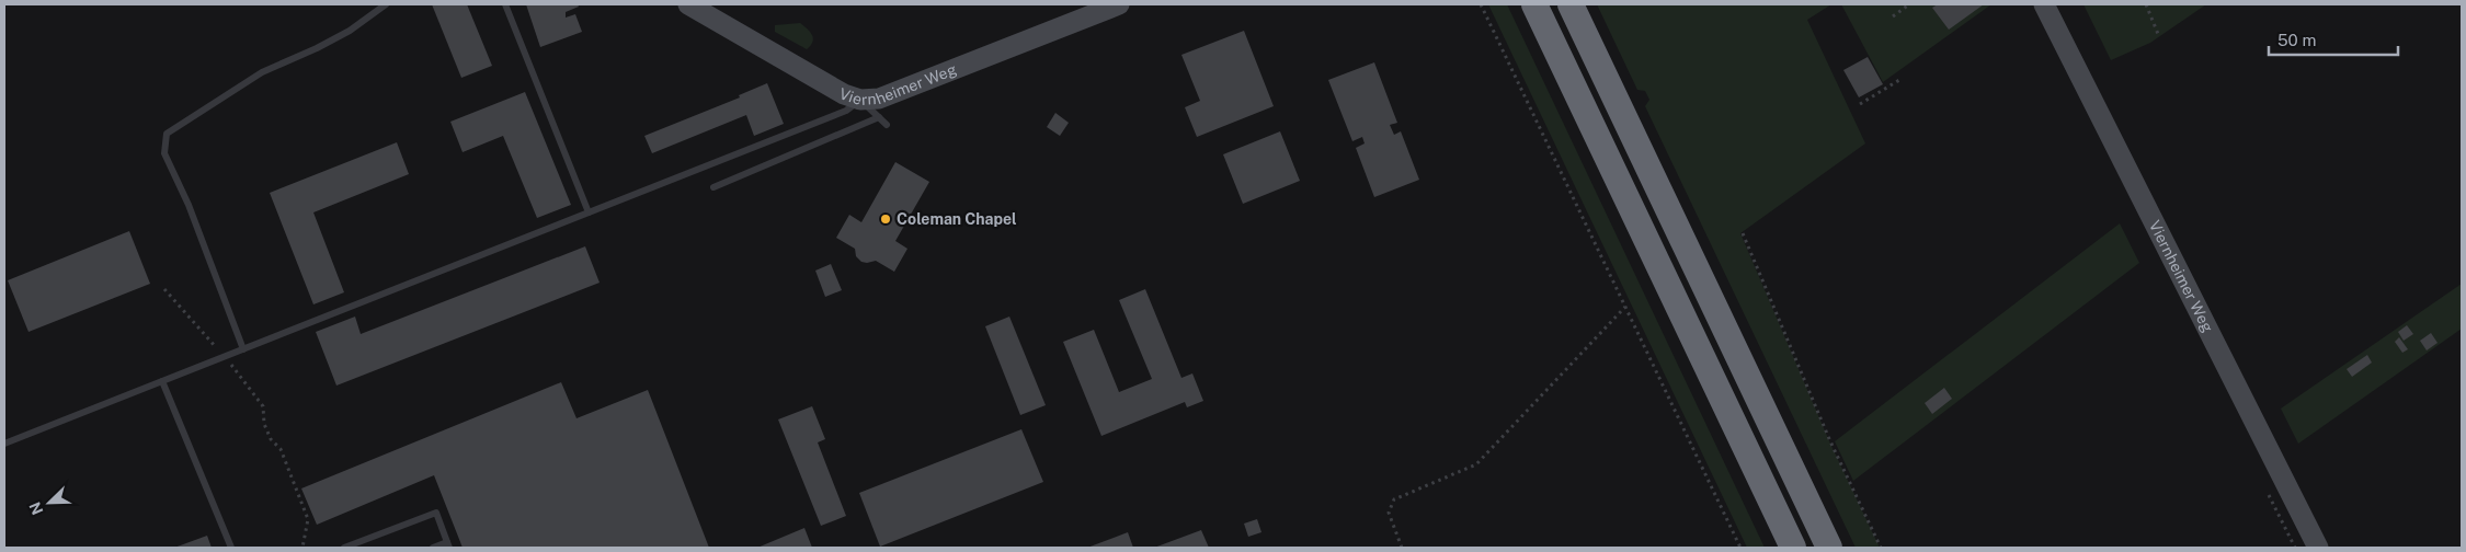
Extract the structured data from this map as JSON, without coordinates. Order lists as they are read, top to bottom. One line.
{"streets":{"street":["Viernheimer Weg"]},"places":["Coleman Chapel"],"scale_bar":"50 m","north":"bottom left"}
